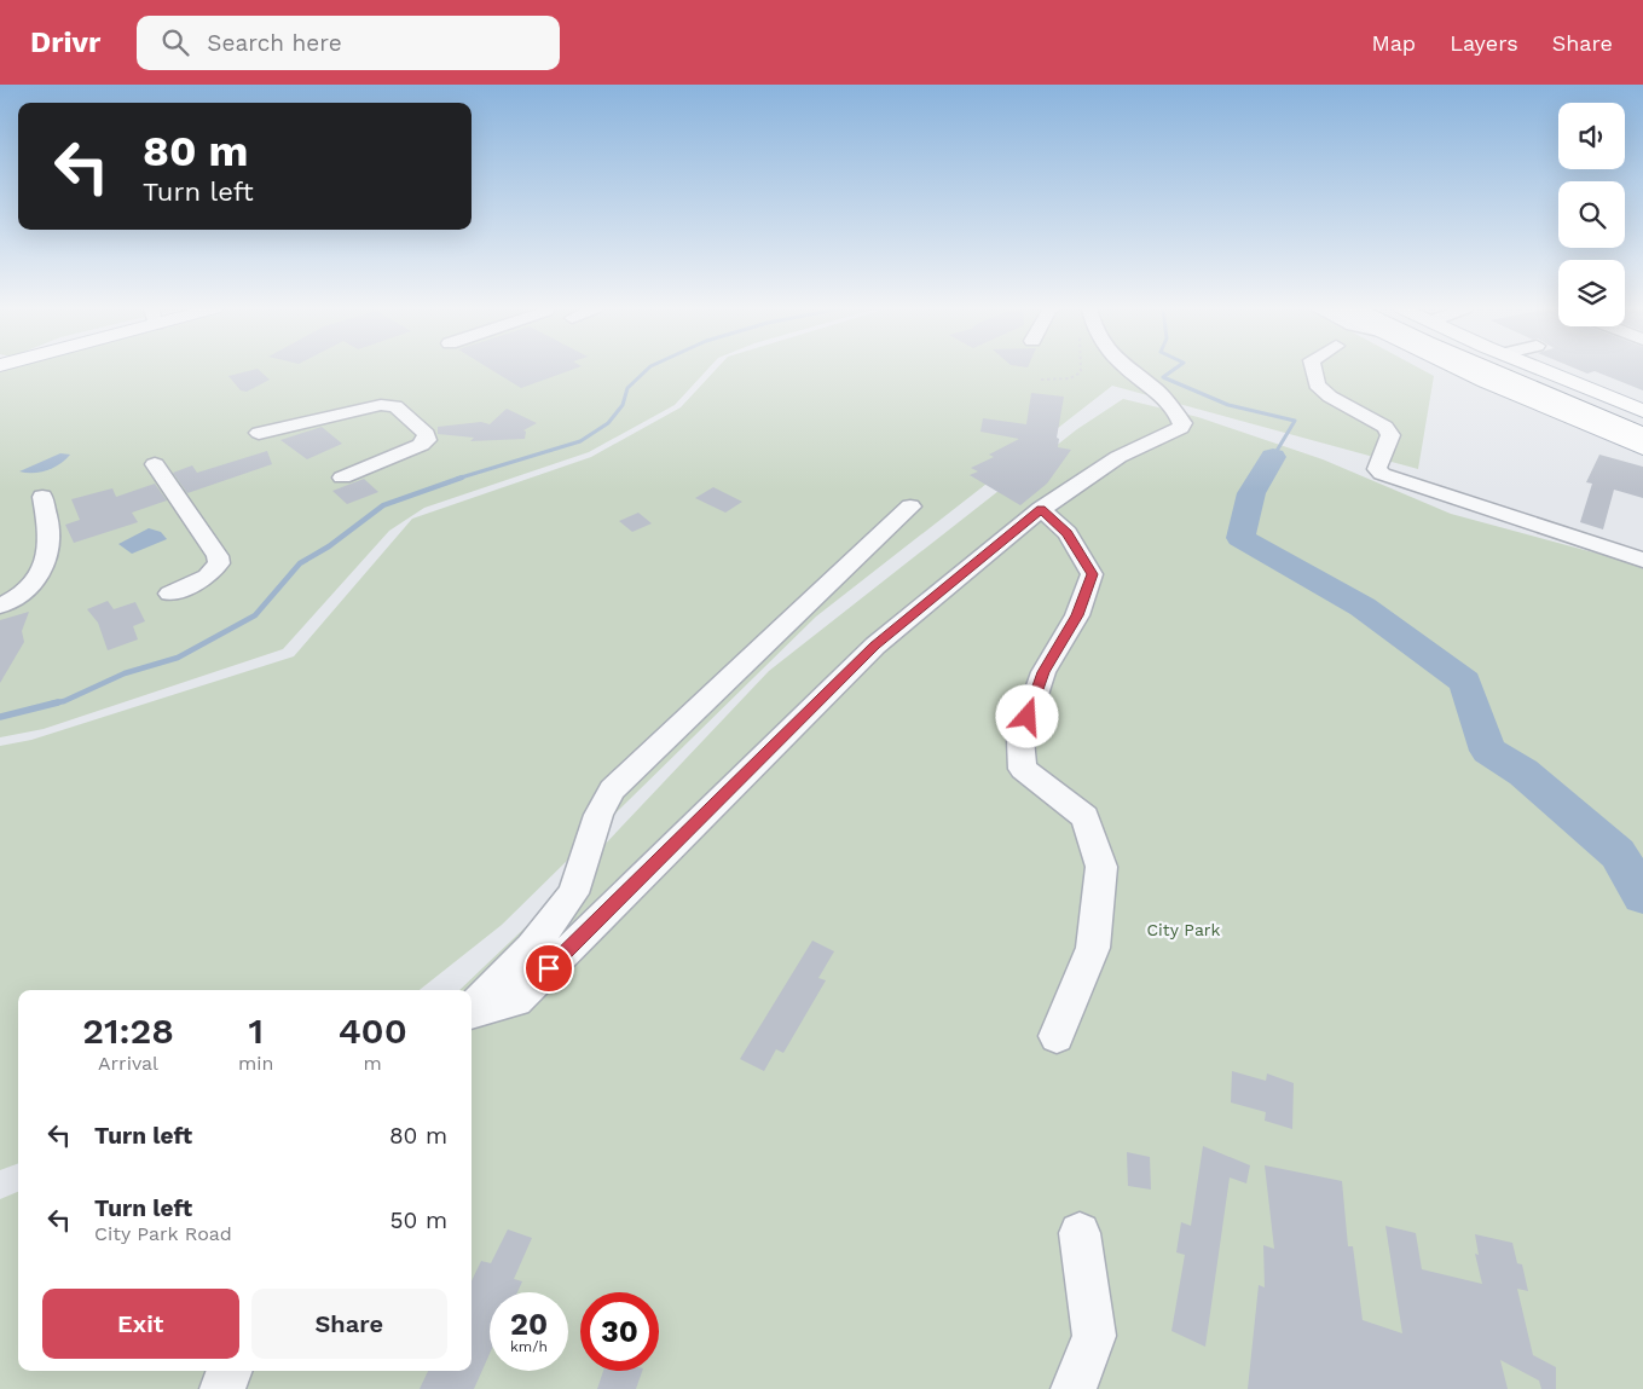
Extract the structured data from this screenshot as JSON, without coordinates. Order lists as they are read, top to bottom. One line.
{"parks":["City Park"],"page":{"header":"Drivr","search":"Search here","nav":["Map","Layers","Share"],"turn":["80 m","Turn left"],"eta":["21:28","Arrival","1","min","400","m"],"list":[{"name":"Turn left","value":"80 m"},{"name":"Turn left","note":"City Park Road","value":"50 m"}],"buttons":["Exit","Share"],"speed":"20 km/h","limit":"30"}}
